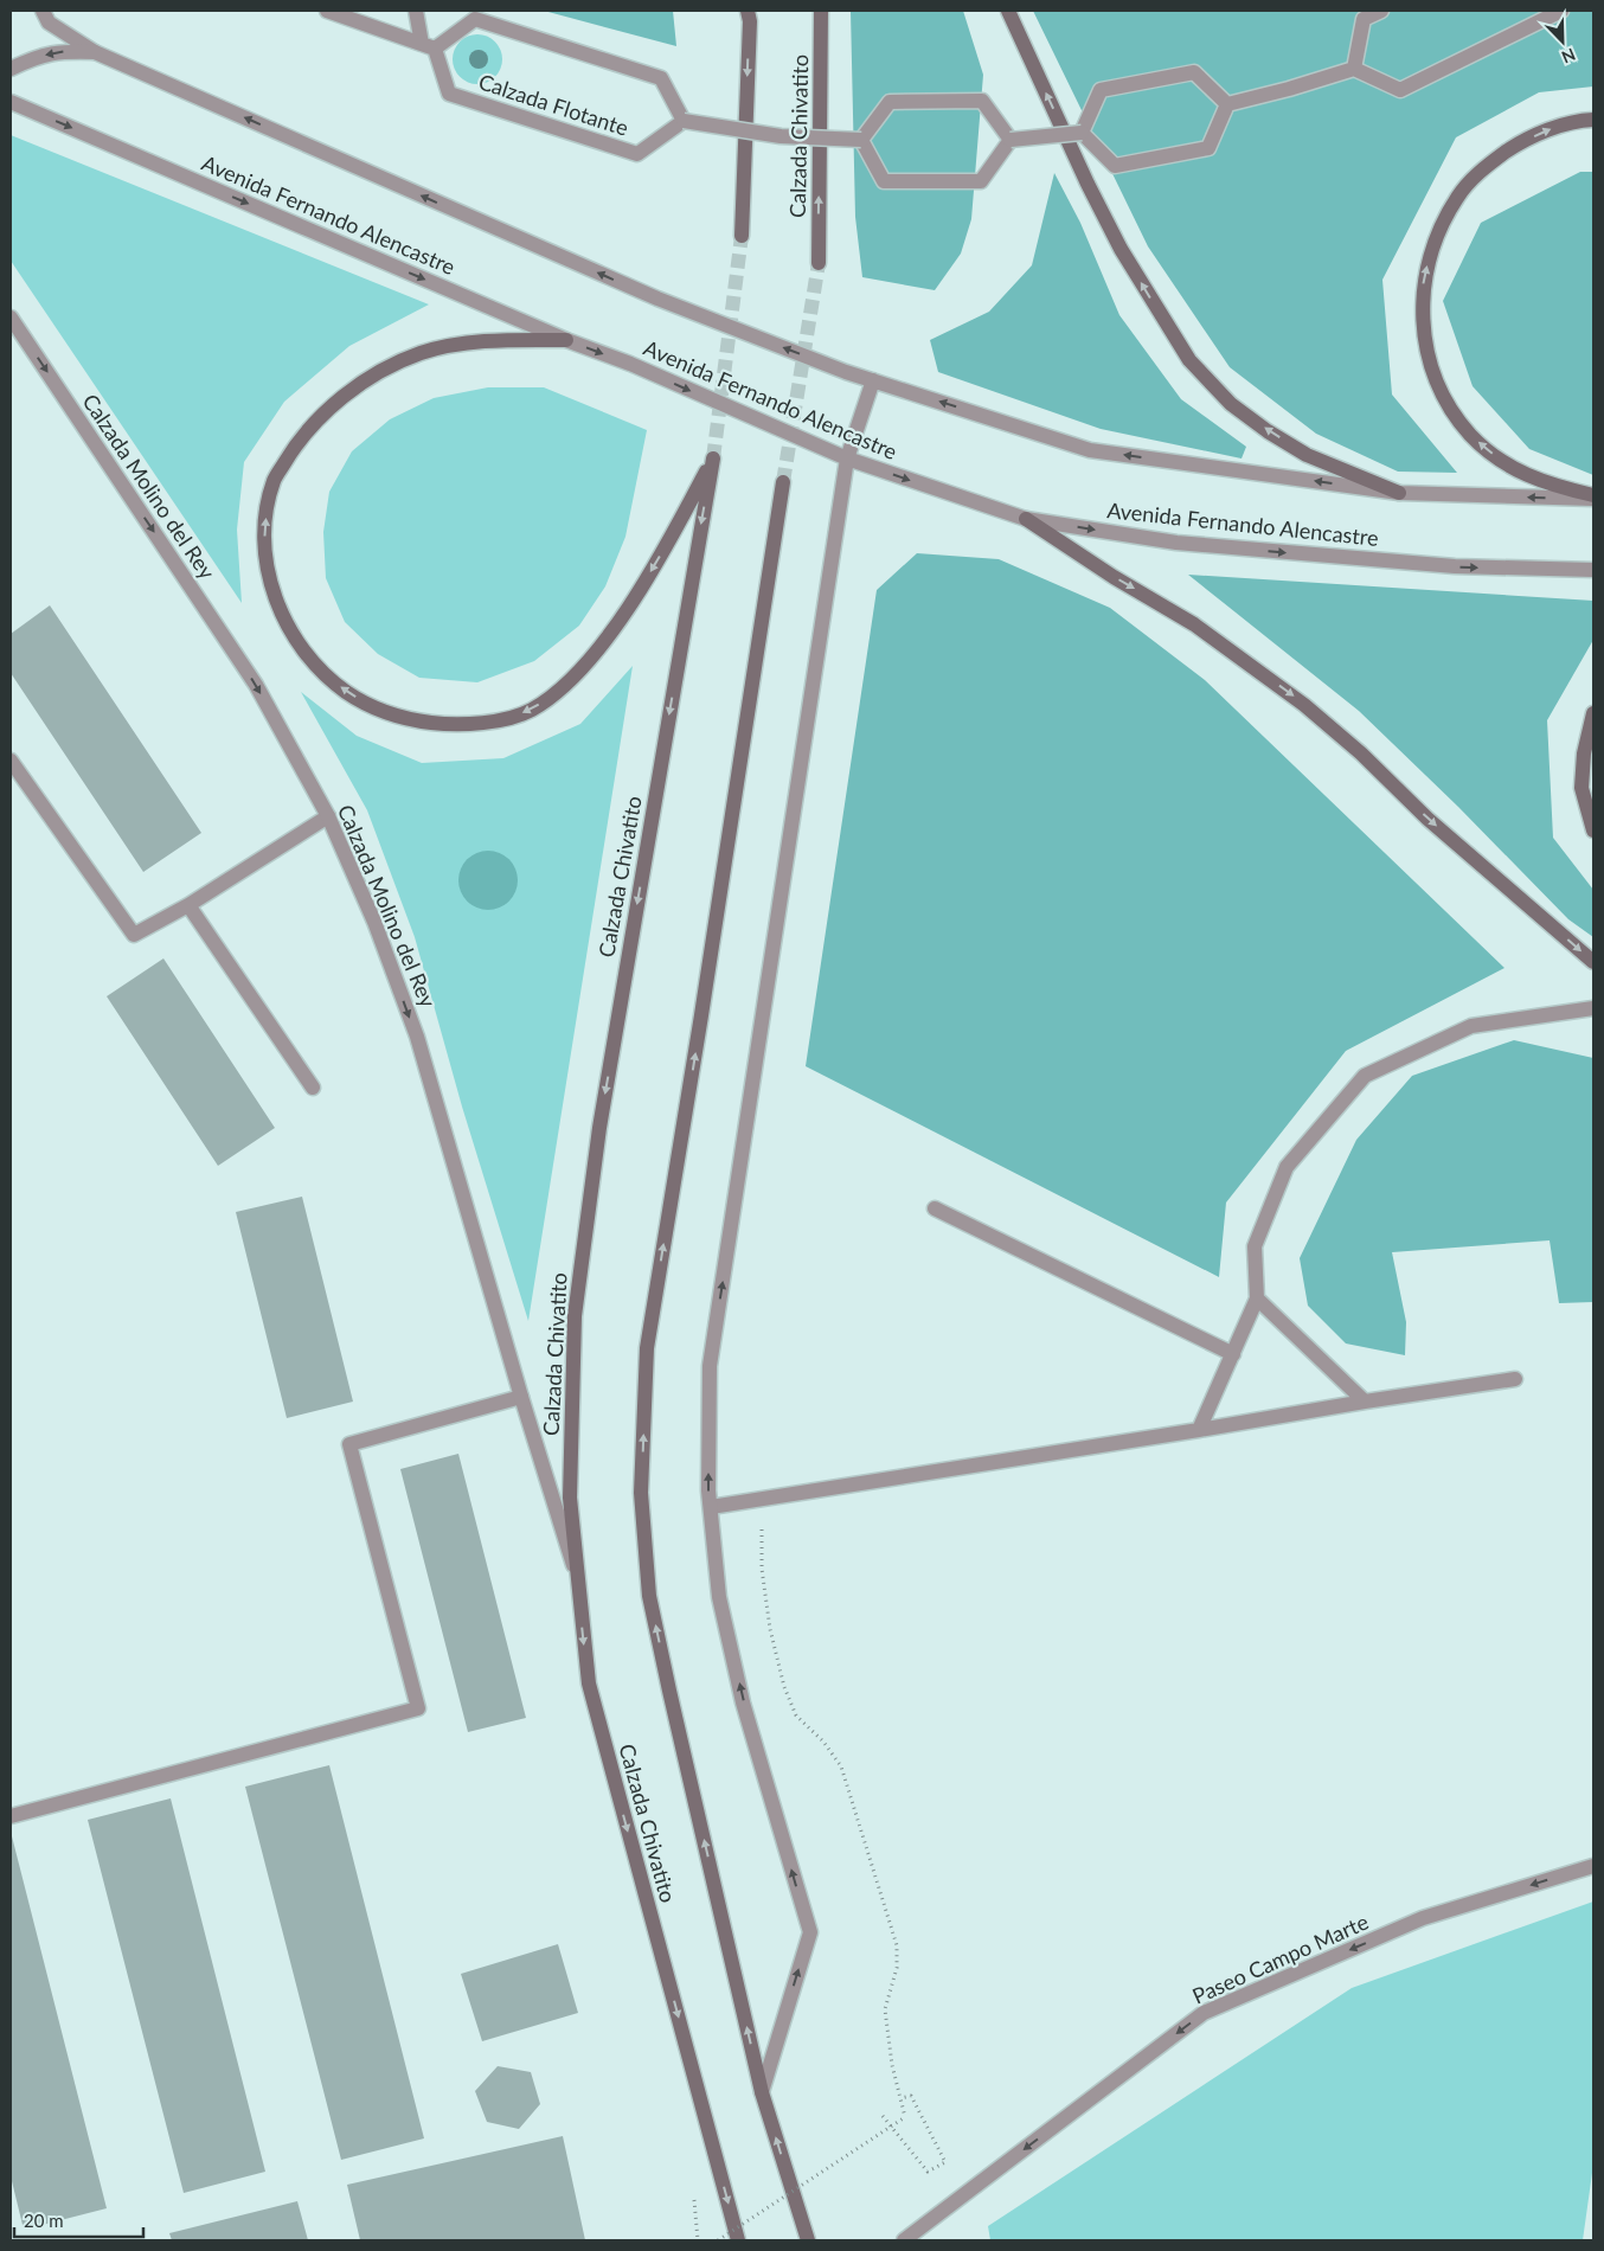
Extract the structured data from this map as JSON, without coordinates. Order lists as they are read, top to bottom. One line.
{"streets":{"main road":["Calzada Chivatito"],"street":["Calzada Flotante","Avenida Fernando Alencastre","Calzada Molino del Rey","Paseo Campo Marte"]},"crossings":[["Calzada Chivatito","Avenida Fernando Alencastre"],["Calzada Chivatito","Calzada Molino del Rey"]],"one_way":["Calzada Molino del Rey","Paseo Campo Marte"],"scale_bar":"20 m","north":"bottom right"}
